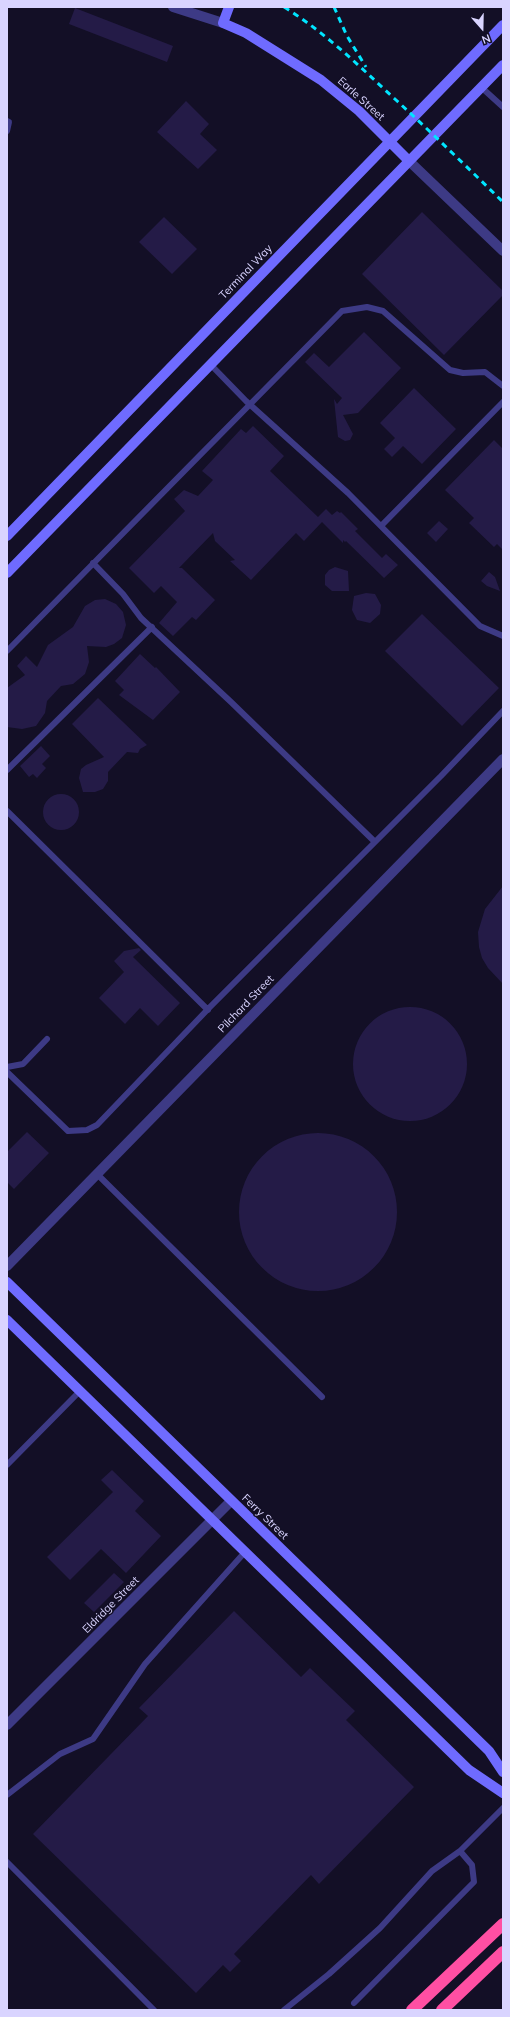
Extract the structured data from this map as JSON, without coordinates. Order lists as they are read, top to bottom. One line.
{"streets":{"main road":["Earle Street","Terminal Way","Ferry Street"],"street":["Pilchard Street","Eldridge Street"]},"crossings":[["Earle Street","Terminal Way"],["Ferry Street","Eldridge Street"]],"north":"bottom"}
